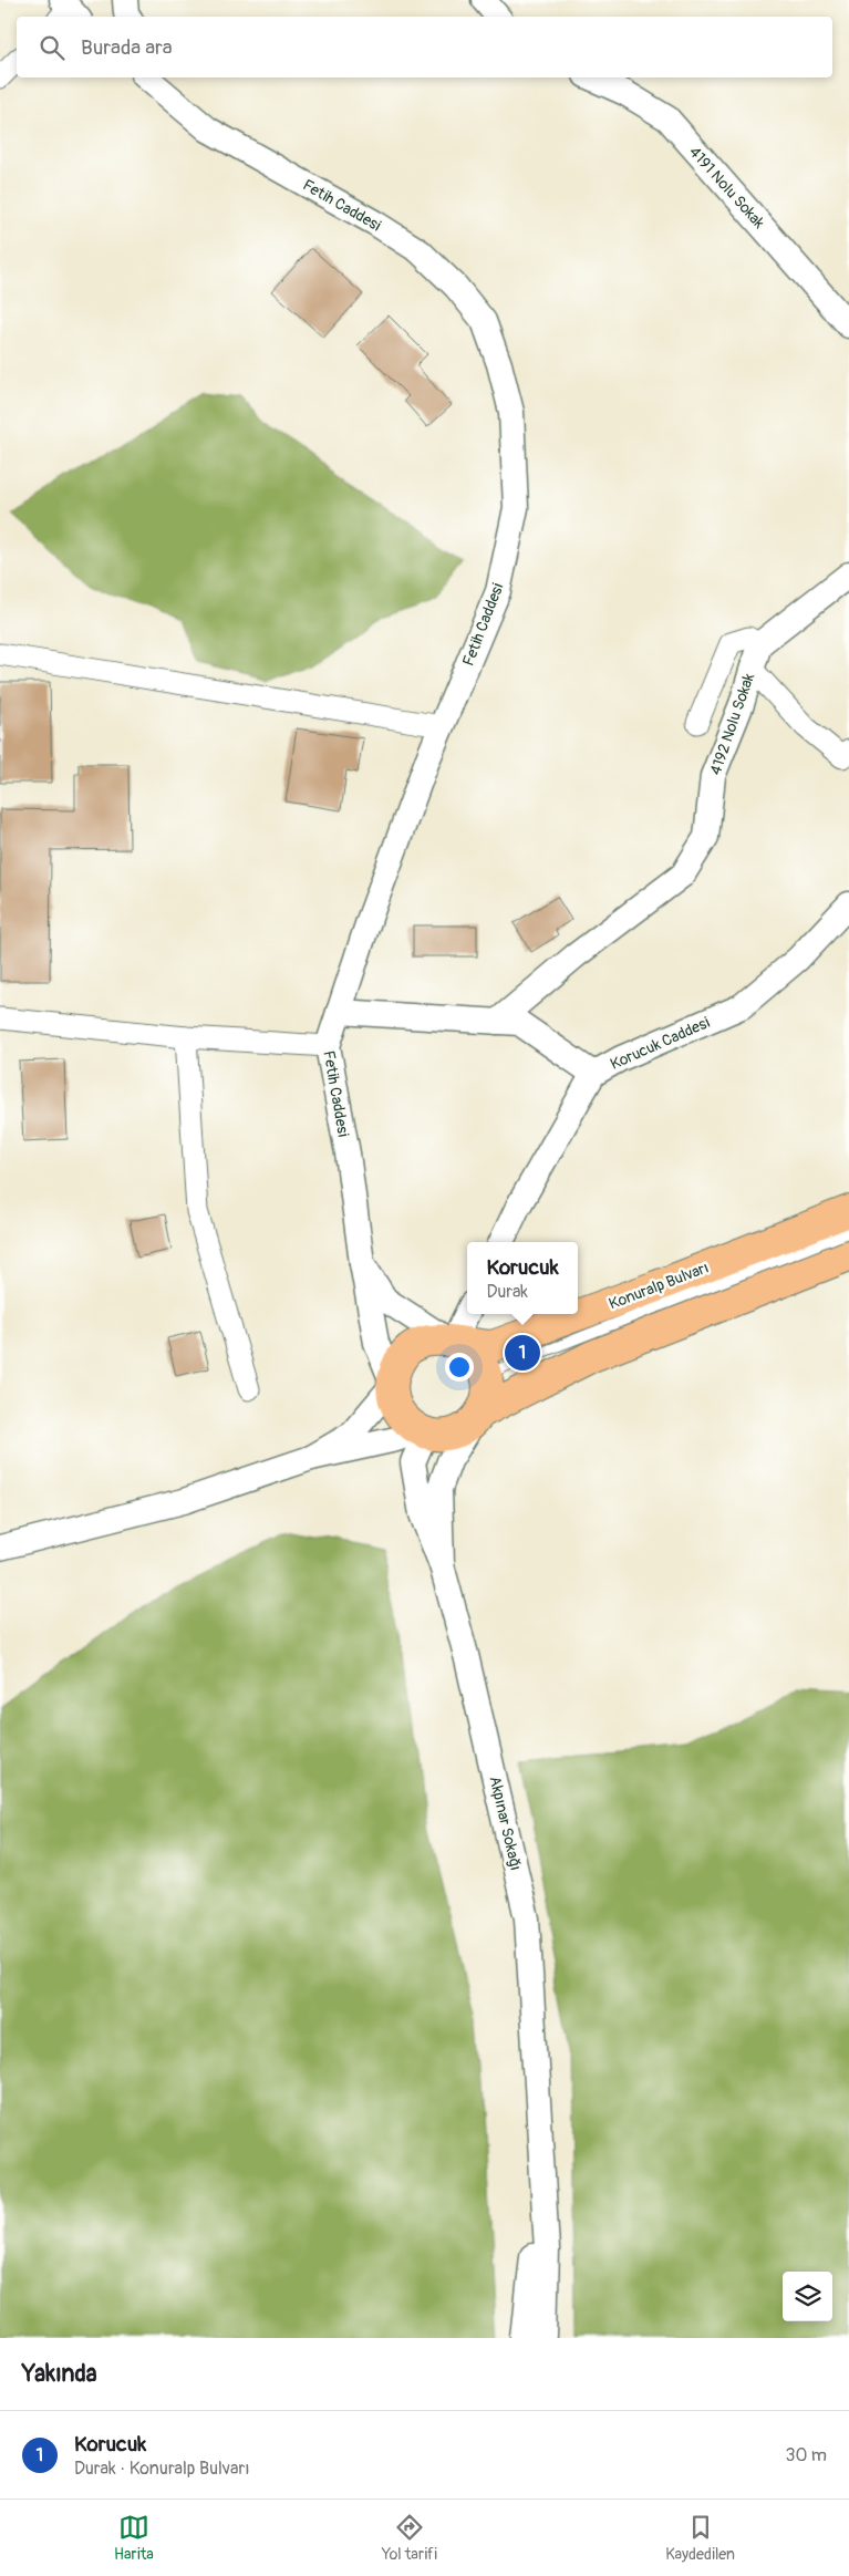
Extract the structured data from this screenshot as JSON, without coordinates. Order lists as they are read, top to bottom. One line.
{"streets":{"main road":["Konuralp Bulvarı"],"street":["4191 Nolu Sokak","Fetih Caddesi","4192 Nolu Sokak","Korucuk Caddesi","Akpınar Sokağı"]},"crossings":[["Fetih Caddesi","Konuralp Bulvarı"],["Fetih Caddesi","Akpınar Sokağı"],["Konuralp Bulvarı","Akpınar Sokağı"]],"page":{"search":"Burada ara","popup":["Korucuk","Durak"],"pins":"1","heading":"Yakında","list":[{"mark":"1","name":"Korucuk","note":"Durak · Konuralp Bulvarı","value":"30 m"}],"nav":["Harita","Yol tarifi","Kaydedilen"]}}
